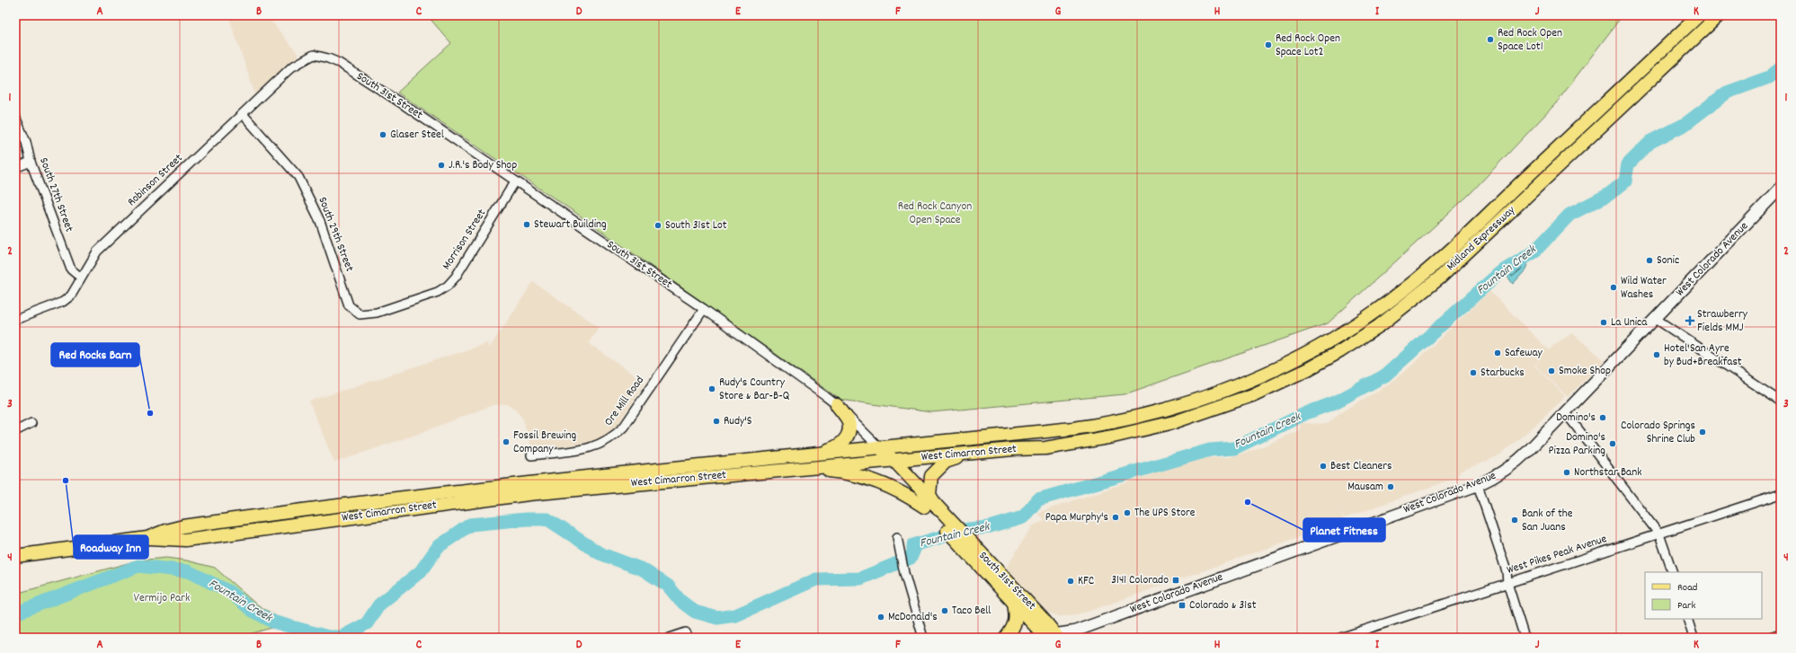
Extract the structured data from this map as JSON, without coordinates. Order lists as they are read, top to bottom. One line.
{"streets":{"main road":["South 31st Street","Midland Expressway","West Colorado Avenue","West Cimarron Street"],"street":["Robinson Street","South 27th Street","South 29th Street","Morrison Street","Ore Mill Road","West Pikes Peak Avenue"]},"crossings":[["South 31st Street","Robinson Street"],["South 31st Street","Morrison Street"],["South 31st Street","West Colorado Avenue"],["South 31st Street","Ore Mill Road"],["South 31st Street","West Cimarron Street"],["Robinson Street","South 27th Street"],["Robinson Street","South 29th Street"],["South 29th Street","Morrison Street"],["Midland Expressway","West Cimarron Street"]],"water":["Fountain Creek"],"parks":["Red Rock Canyon Open Space","Vermijo Park"],"places":{"other":["Red Rock Open Space Lot1","Red Rock Open Space Lot2","Glaser Steel","J.R.'s Body Shop","Stewart Building","South 31st Lot","Sonic","Wild Water Washes","La Unica","Safeway","Hotel San Ayre by Bud+Breakfast","Smoke Shop","Starbucks","Rudy's Country Store & Bar-B-Q","Red Rocks Barn","Domino's","Rudy'S","Colorado Springs Shrine Club","Fossil Brewing Company","Domino's Pizza Parking","Best Cleaners","Northstar Bank","Roadway Inn","Mausam","Planet Fitness","The UPS Store","Papa Murphy's","Bank of the San Juans","KFC","Taco Bell","McDonald's"],"health":["Strawberry Fields MMJ"],"transit":["3141 Colorado","Colorado & 31st"]},"legend":["Road","Park"],"grid":{"columns":["A","B","C","D","E","F","G","H","I","J","K"],"rows":["1","2","3","4"]}}
